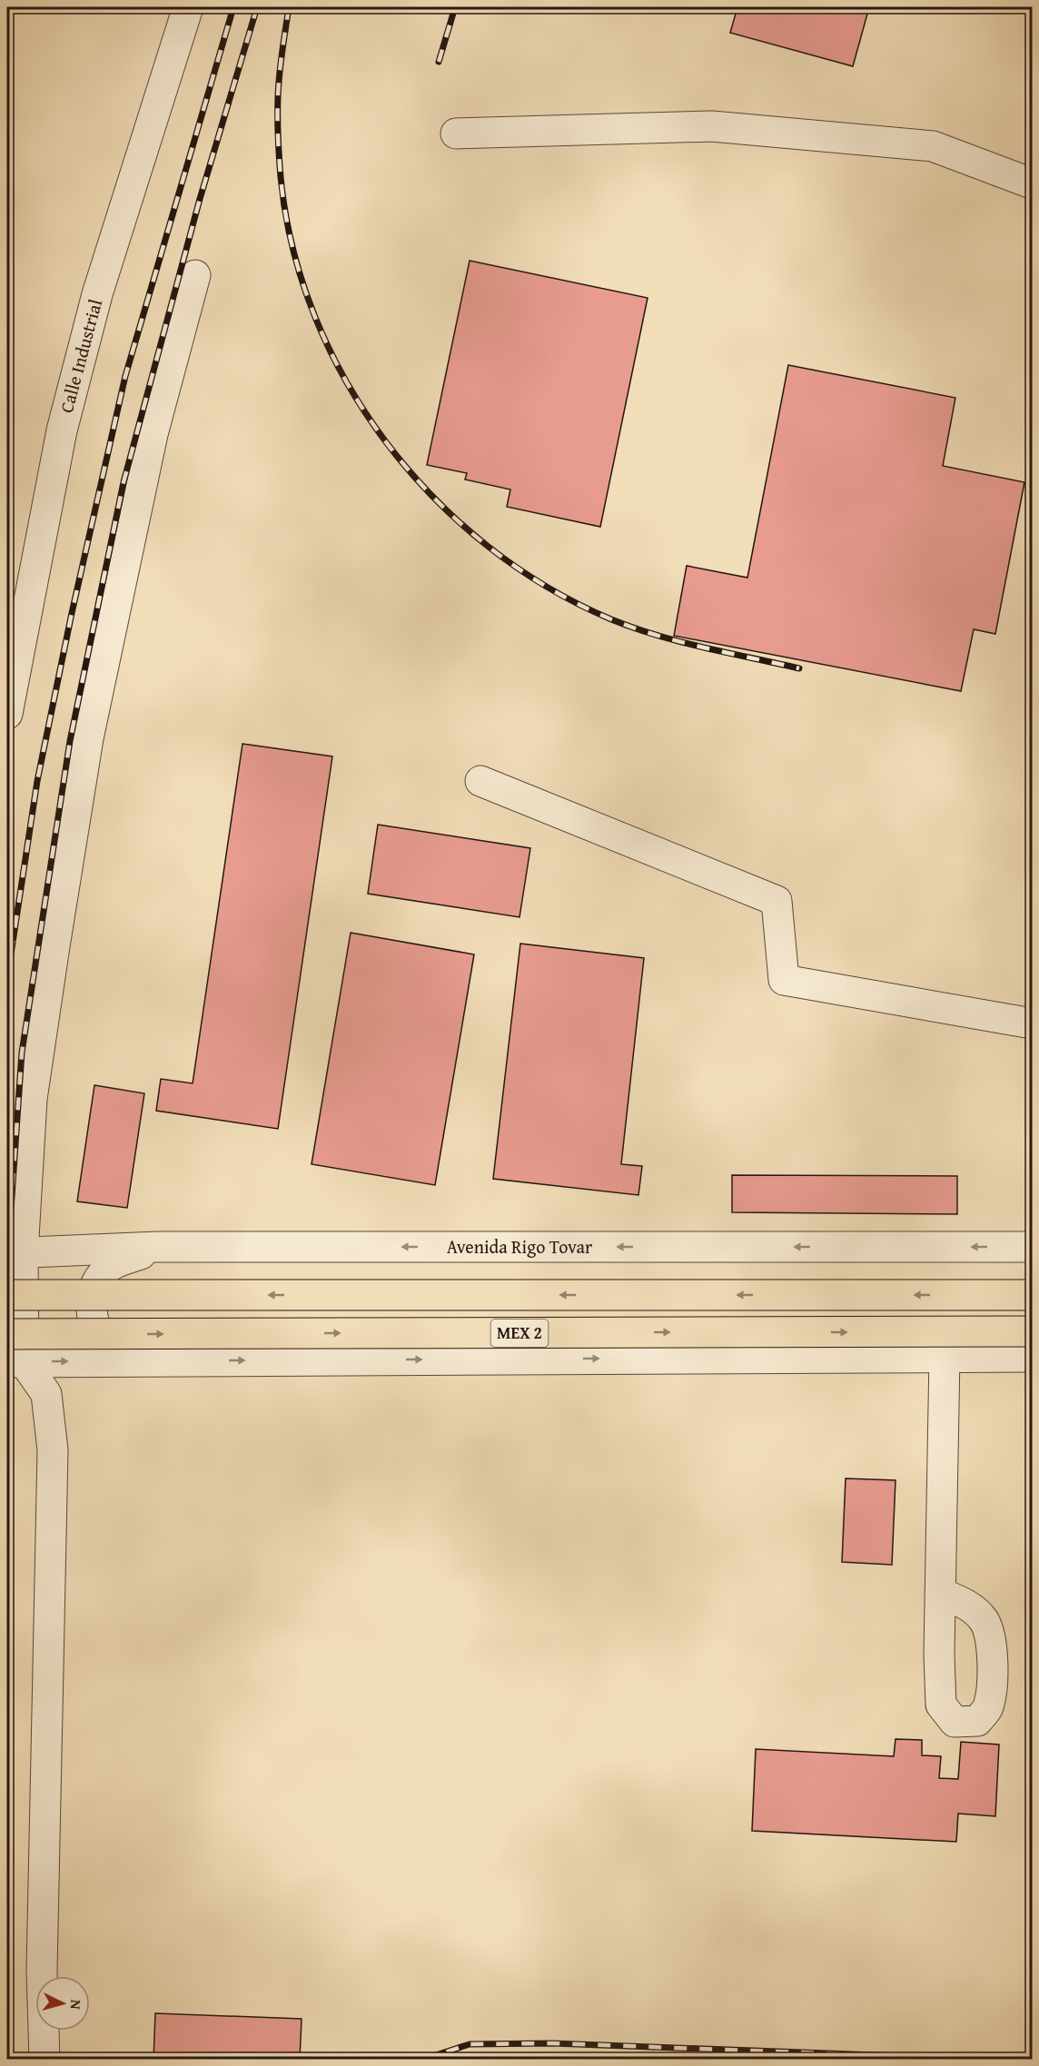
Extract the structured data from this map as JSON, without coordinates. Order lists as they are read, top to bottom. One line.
{"streets":{"highway":["MEX 2"],"street":["Calle Industrial","Avenida Rigo Tovar"]},"north":"right"}
